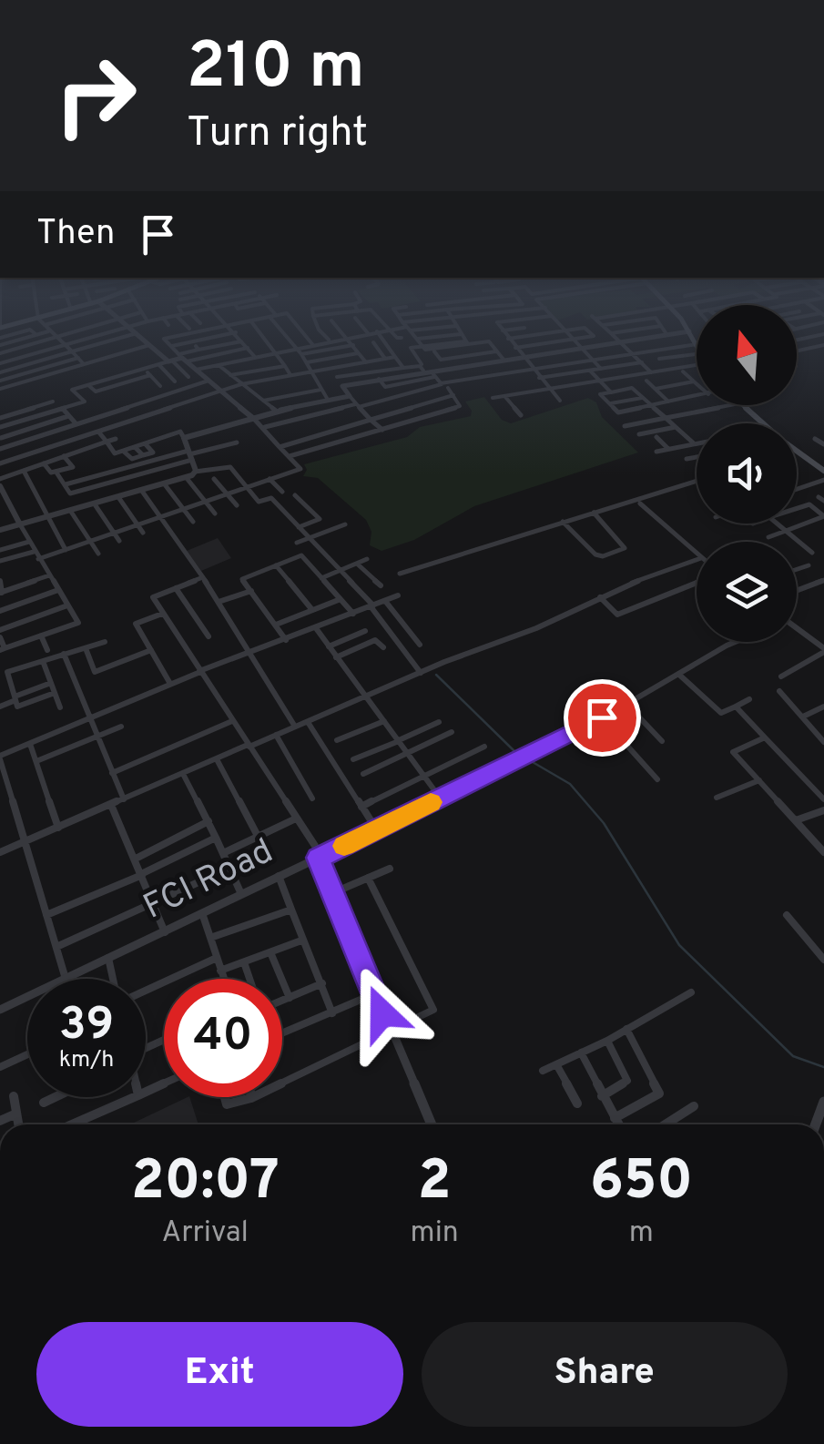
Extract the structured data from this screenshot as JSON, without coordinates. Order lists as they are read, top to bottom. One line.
{"streets":{"street":["FCI Road"]},"north":"top","page":{"turn":["210 m","Turn right"],"then":"Then","speed":"39 km/h","limit":"40","eta":["20:07","Arrival","2","min","650","m"],"buttons":["Exit","Share"]}}
